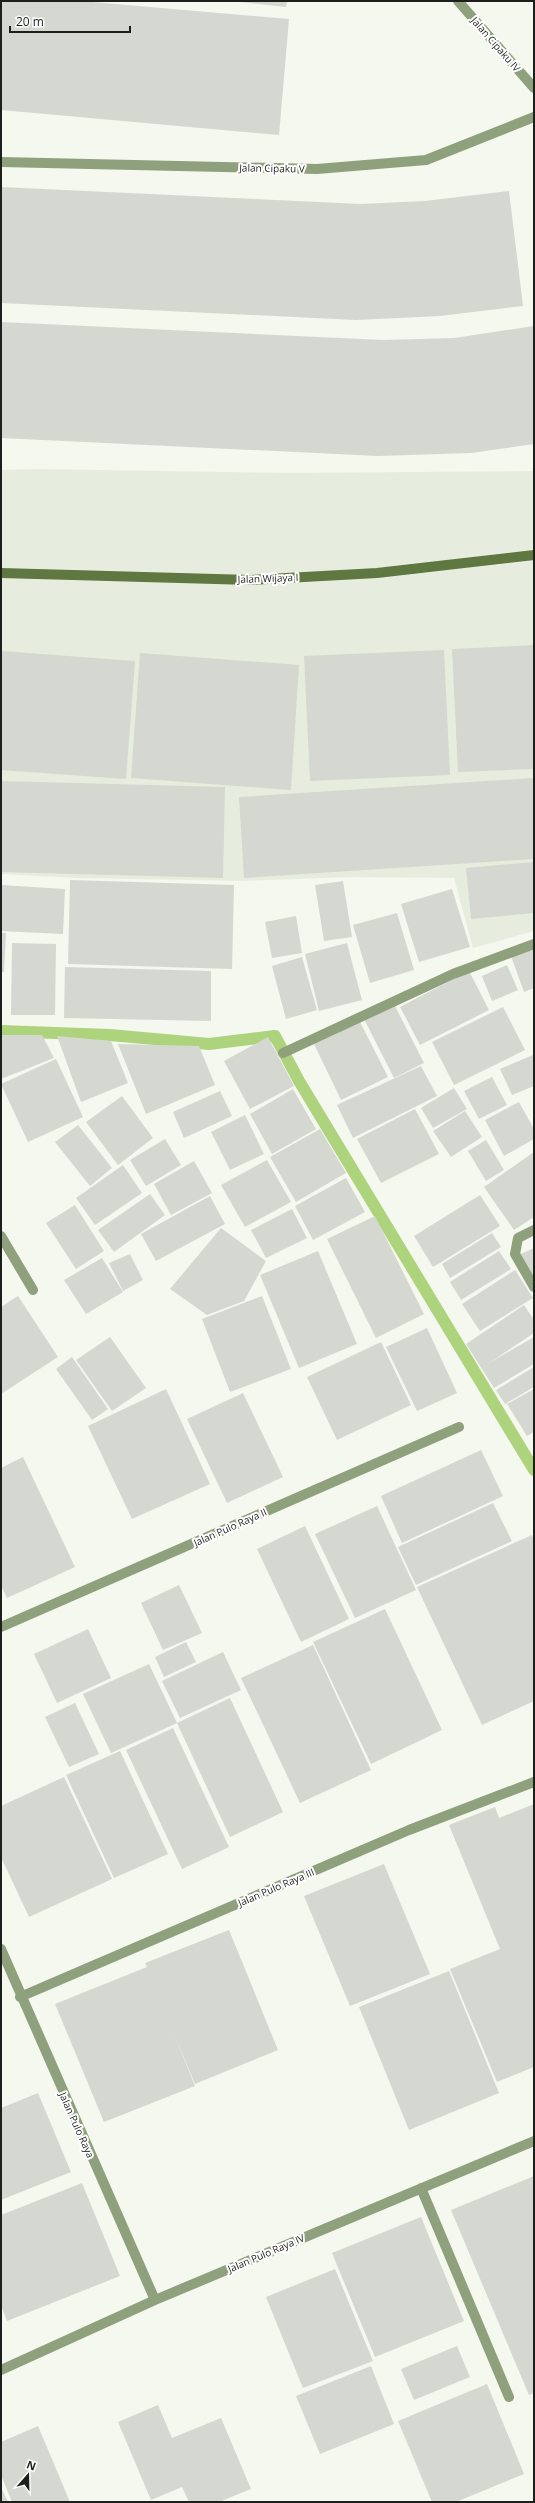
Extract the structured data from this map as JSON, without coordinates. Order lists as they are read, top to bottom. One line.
{"streets":{"main road":["Jalan Wijaya I"],"street":["Jalan Cipaku IV","Jalan Cipaku V","Jalan Pulo Raya II","Jalan Pulo Raya III","Jalan Pulo Raya","Jalan Pulo Raya IV"]},"crossings":[["Jalan Pulo Raya III","Jalan Pulo Raya"],["Jalan Pulo Raya","Jalan Pulo Raya IV"]],"scale_bar":"20 m","north":"top"}
